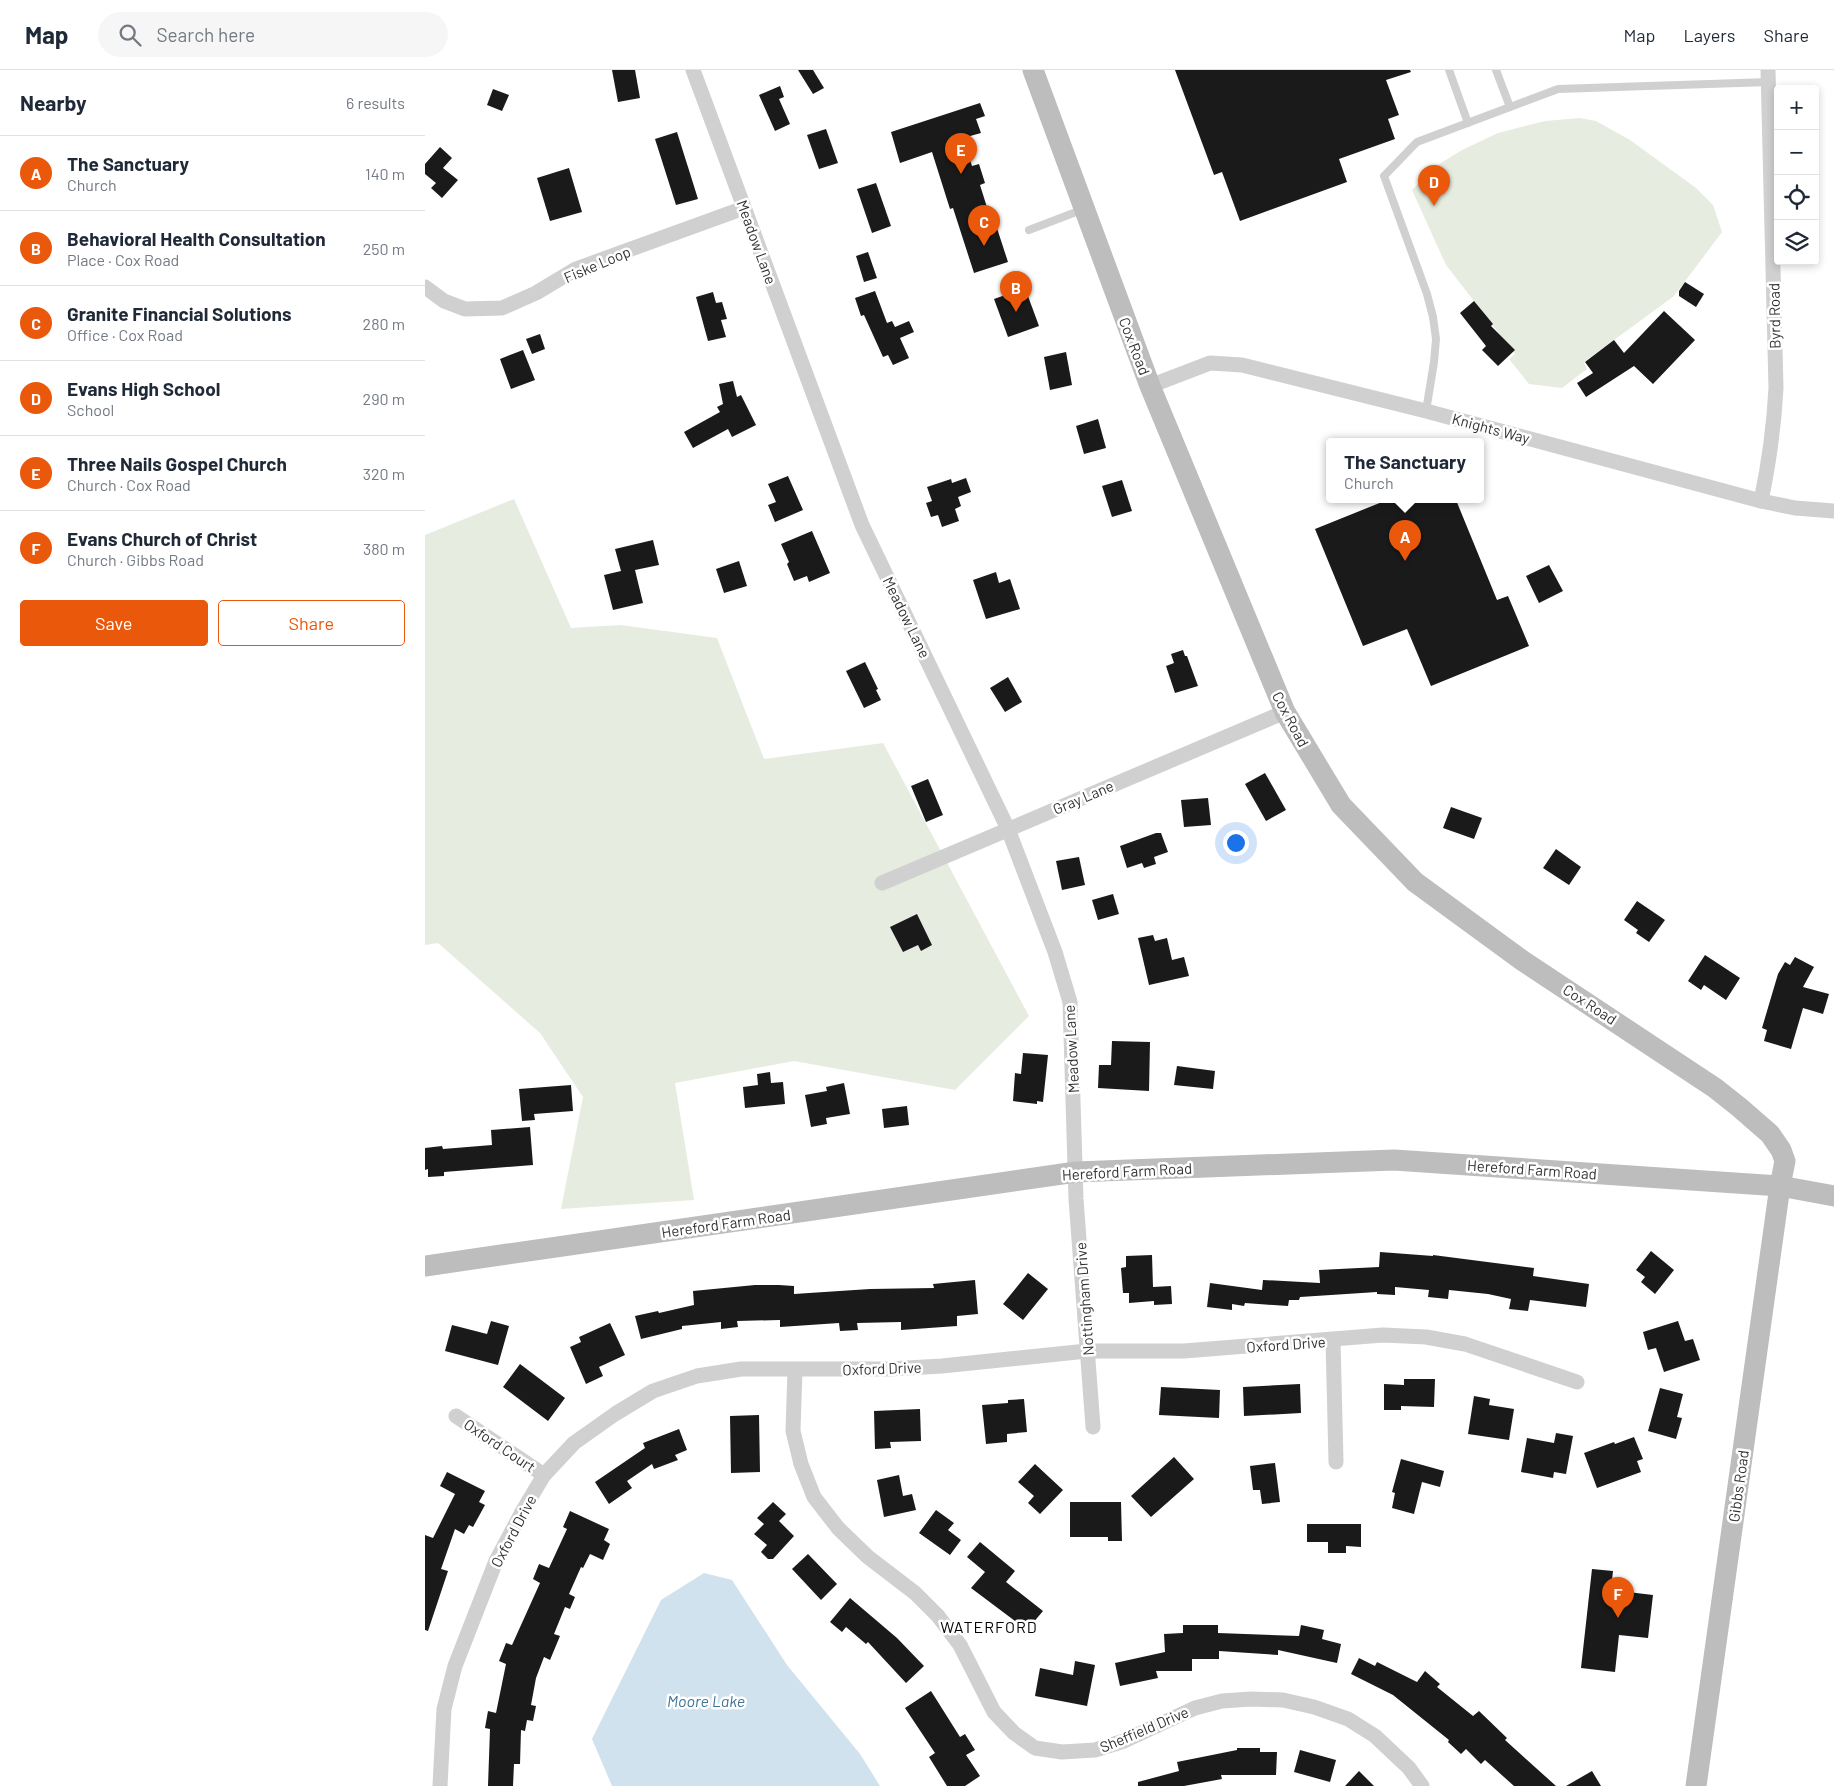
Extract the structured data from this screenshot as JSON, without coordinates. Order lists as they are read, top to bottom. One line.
{"streets":{"street":["Meadow Lane","Fiske Loop","Byrd Road","Cox Road","Knights Way","Gray Lane","Hereford Farm Road","Nottingham Drive","Oxford Drive","Oxford Court","Gibbs Road","Sheffield Drive"]},"crossings":[["Meadow Lane","Fiske Loop"],["Meadow Lane","Gray Lane"],["Meadow Lane","Hereford Farm Road"],["Meadow Lane","Nottingham Drive"],["Byrd Road","Knights Way"],["Cox Road","Knights Way"],["Cox Road","Gray Lane"],["Cox Road","Hereford Farm Road"],["Cox Road","Gibbs Road"],["Hereford Farm Road","Nottingham Drive"],["Hereford Farm Road","Gibbs Road"],["Nottingham Drive","Oxford Drive"],["Oxford Drive","Oxford Court"],["Oxford Drive","Sheffield Drive"]],"districts":["WATERFORD"],"water":["Moore Lake"],"page":{"header":"Map","search":"Search here","nav":["Map","Layers","Share"],"heading":["Nearby","6 results"],"map_buttons":["+","−"],"pins":["E","D","C","B","A","F"],"list":[{"mark":"A","name":"The Sanctuary","note":"Church","value":"140 m"},{"mark":"B","name":"Behavioral Health Consultation","note":"Place · Cox Road","value":"250 m"},{"mark":"C","name":"Granite Financial Solutions","note":"Office · Cox Road","value":"280 m"},{"mark":"D","name":"Evans High School","note":"School","value":"290 m"},{"mark":"E","name":"Three Nails Gospel Church","note":"Church · Cox Road","value":"320 m"},{"mark":"F","name":"Evans Church of Christ","note":"Church · Gibbs Road","value":"380 m"}],"popup":["The Sanctuary","Church"],"buttons":["Save","Share"]}}
